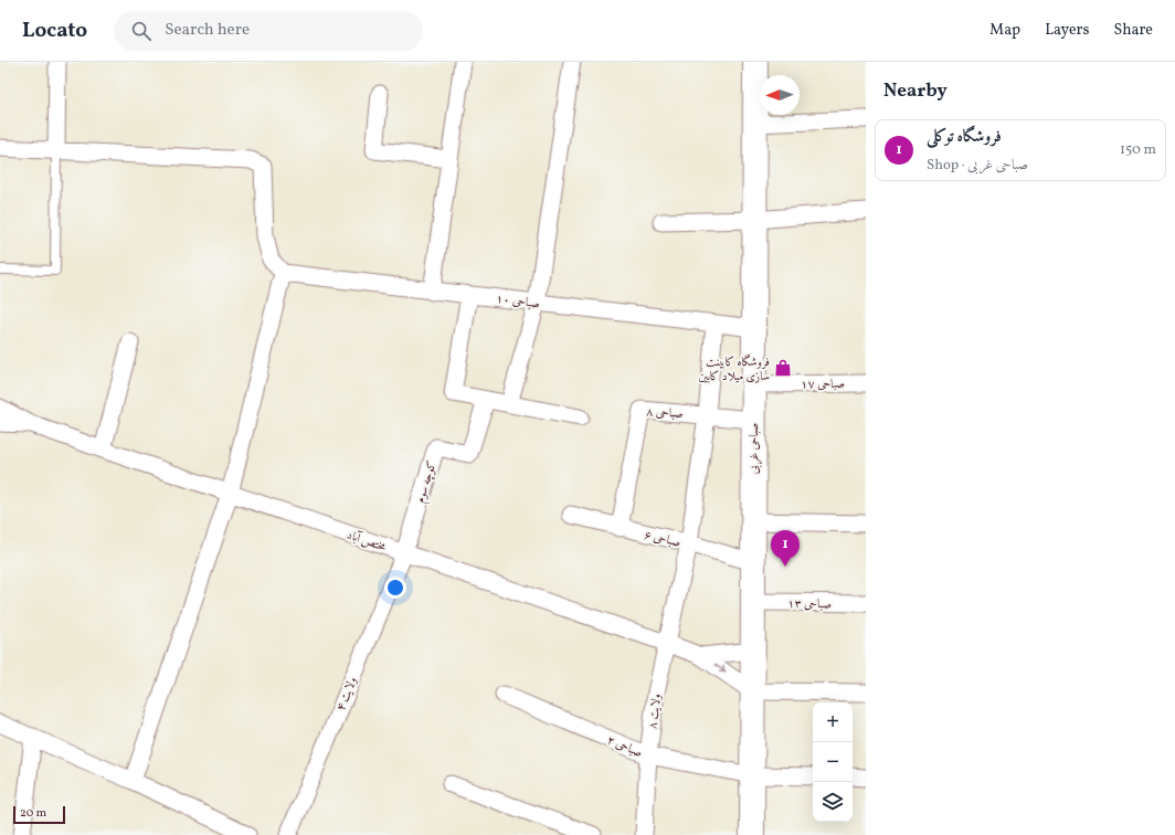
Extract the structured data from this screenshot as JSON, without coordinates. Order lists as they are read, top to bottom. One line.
{"streets":{"main road":["صباحی غربی"],"street":["صباحی ۱۰","صباحی ۱۷","صباحی ۸","کوچه سوم","صباحی ۶","مختص آباد","صباحی ۱۳","ولایت ۴","ولایت ۸","صباحی ۲"]},"crossings":[["صباحی ۱۰","صباحی غربی"],["صباحی ۱۰","ولایت ۸"],["صباحی ۱۷","صباحی غربی"],["صباحی ۸","صباحی غربی"],["صباحی ۸","صباحی ۶"],["صباحی ۸","ولایت ۸"],["صباحی غربی","صباحی ۶"],["صباحی غربی","صباحی ۱۳"],["صباحی غربی","صباحی ۲"],["کوچه سوم","مختص آباد"],["کوچه سوم","ولایت ۴"],["صباحی ۶","ولایت ۸"],["مختص آباد","ولایت ۴"],["مختص آباد","ولایت ۸"],["ولایت ۸","صباحی ۲"]],"places":{"shop":["فروشگاه کابینت سازی میلاد کابین"]},"scale_bar":"20 m","north":"left","page":{"header":"Locato","search":"Search here","nav":["Map","Layers","Share"],"heading":"Nearby","list":[{"mark":"1","name":"فروشگاه توکلی","note":"Shop · صباحی غربی","value":"150 m"}],"pins":"1","map_buttons":["+","−"],"scale":"20 m"}}
